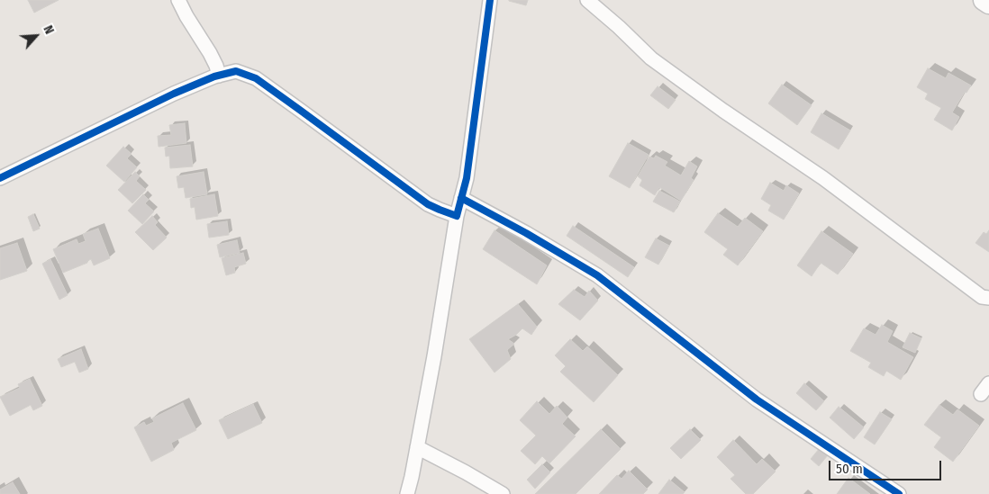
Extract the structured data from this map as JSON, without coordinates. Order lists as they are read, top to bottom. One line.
{"scale_bar":"50 m","north":"top right"}
